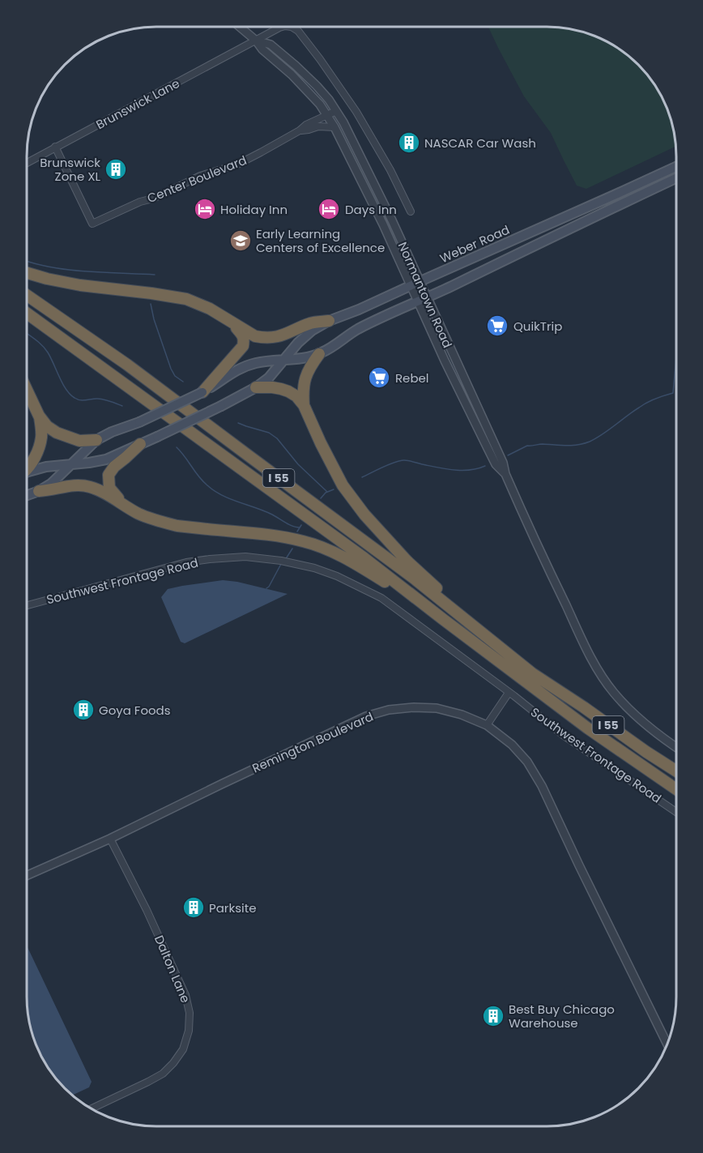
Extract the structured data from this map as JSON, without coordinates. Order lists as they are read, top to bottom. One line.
{"streets":{"highway":["I 55"],"main road":["Weber Road"],"street":["Brunswick Lane","Center Boulevard","Normantown Road","Southwest Frontage Road","Remington Boulevard","Dalton Lane"]},"crossings":[["Brunswick Lane","Center Boulevard"],["Brunswick Lane","Normantown Road"],["Center Boulevard","Normantown Road"],["Weber Road","Normantown Road"],["Remington Boulevard","Dalton Lane"]],"places":{"building":["NASCAR Car Wash","Brunswick Zone XL","Goya Foods","Parksite","Best Buy Chicago Warehouse"],"hotel":["Holiday Inn","Days Inn"],"school or university":["Early Learning Centers of Excellence"],"supermarket":["QuikTrip","Rebel"]}}
